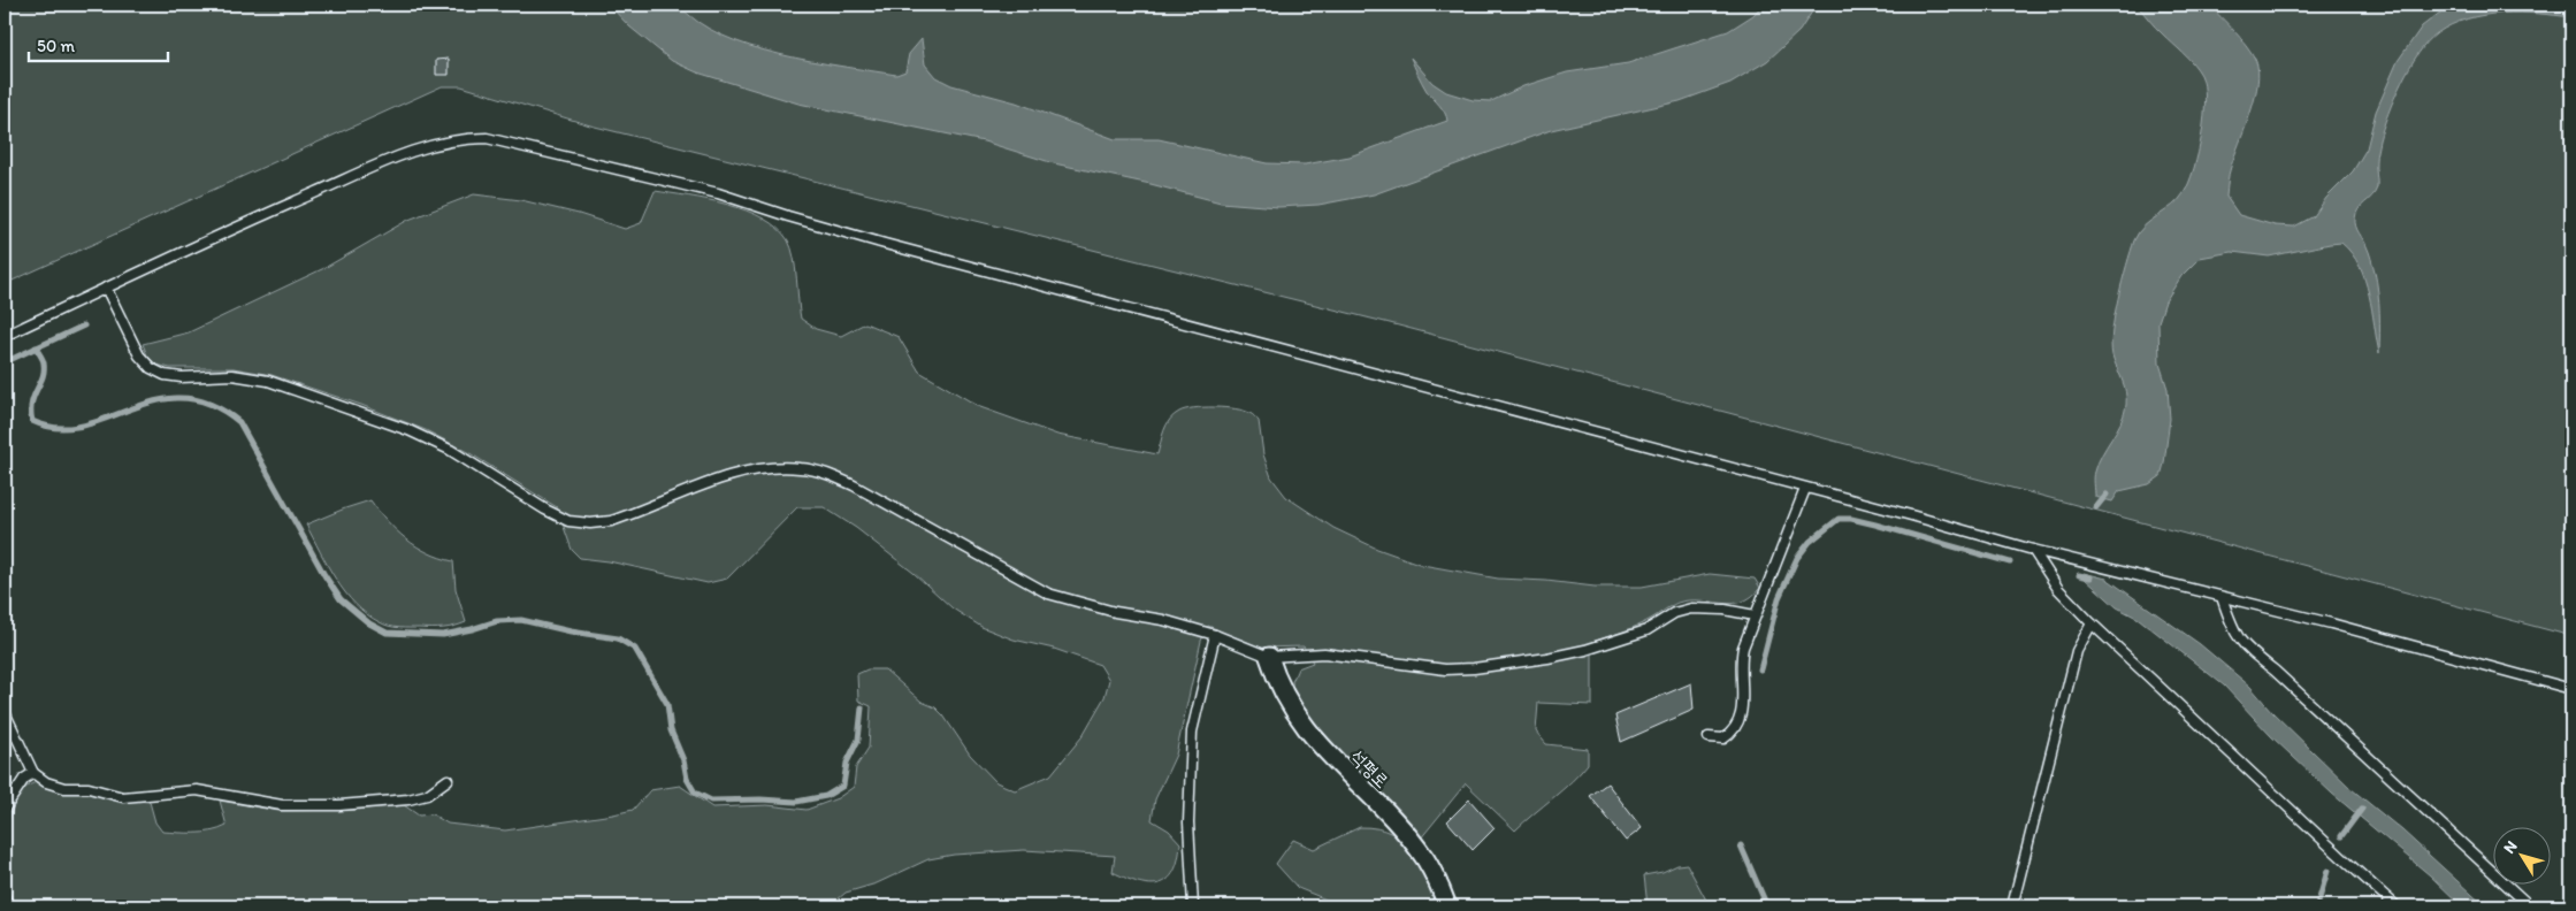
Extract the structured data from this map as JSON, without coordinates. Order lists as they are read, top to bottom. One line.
{"streets":{"street":["석평로"]},"scale_bar":"50 m","north":"top left"}
